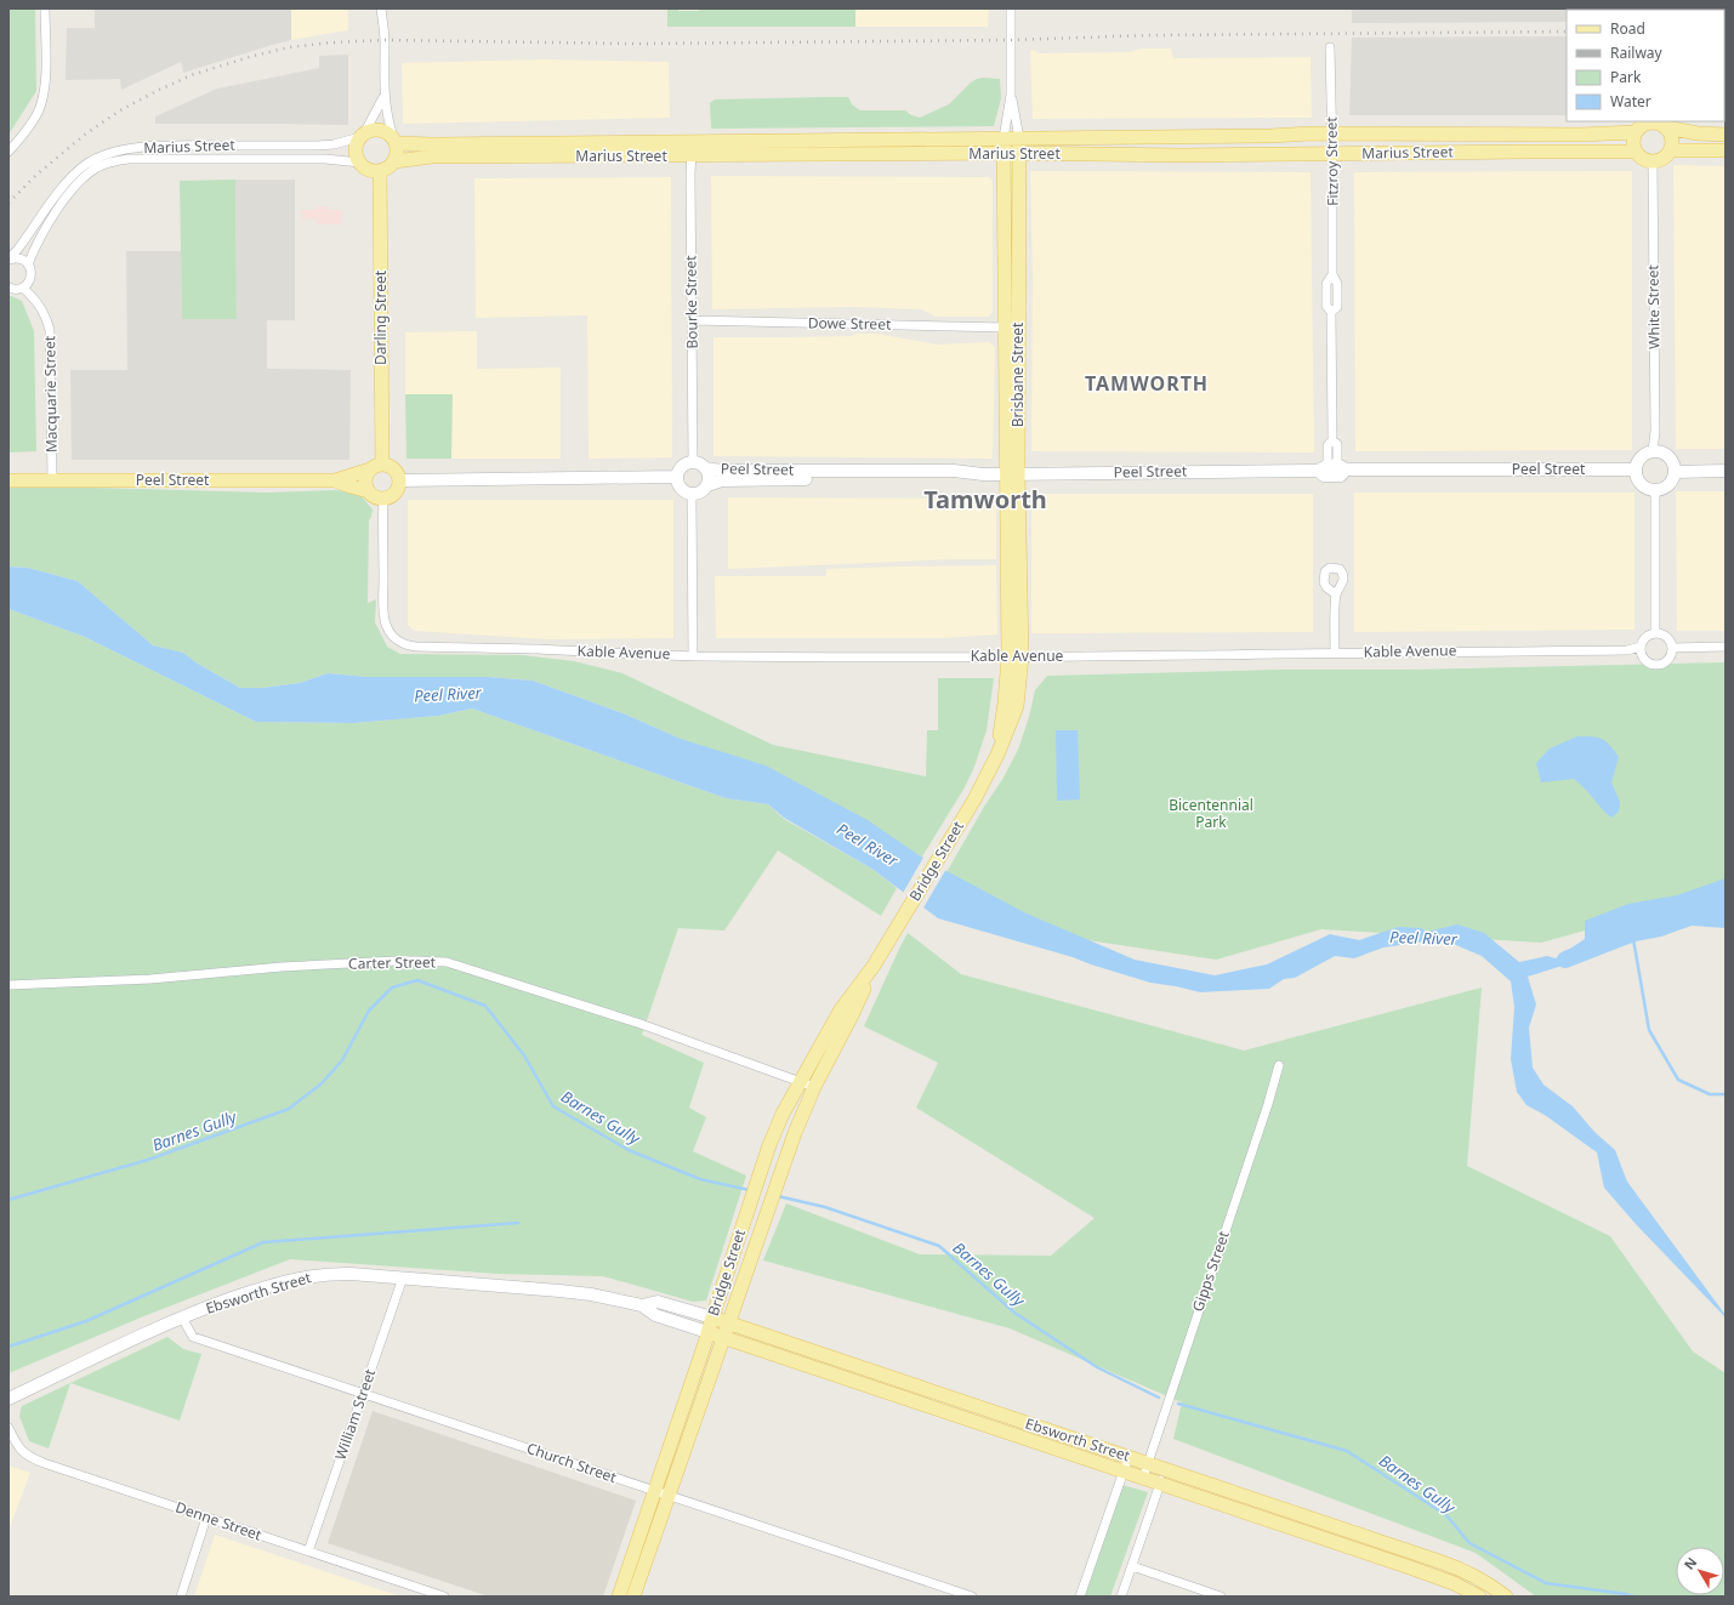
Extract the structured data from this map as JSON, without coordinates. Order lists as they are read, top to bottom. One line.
{"streets":{"main road":["Marius Street","Darling Street","Brisbane Street","Peel Street","Bridge Street","Ebsworth Street"],"street":["Fitzroy Street","Bourke Street","White Street","Dowe Street","Macquarie Street","Kable Avenue","Carter Street","Gipps Street","William Street","Church Street","Denne Street"]},"crossings":[["Marius Street","Fitzroy Street"],["Marius Street","Bourke Street"],["Marius Street","White Street"],["Marius Street","Darling Street"],["Marius Street","Brisbane Street"],["Marius Street","Macquarie Street"],["Fitzroy Street","Peel Street"],["Bourke Street","Dowe Street"],["Bourke Street","Peel Street"],["White Street","Peel Street"],["Darling Street","Peel Street"],["Darling Street","Kable Avenue"],["Dowe Street","Brisbane Street"],["Brisbane Street","Peel Street"],["Brisbane Street","Kable Avenue"],["Brisbane Street","Bridge Street"],["Macquarie Street","Peel Street"],["Peel Street","Kable Avenue"],["Kable Avenue","Bridge Street"],["Bridge Street","Carter Street"],["Bridge Street","Ebsworth Street"],["Bridge Street","Church Street"],["Gipps Street","Ebsworth Street"],["Ebsworth Street","William Street"],["Ebsworth Street","Church Street"],["William Street","Church Street"],["William Street","Denne Street"]],"districts":["TAMWORTH","Tamworth"],"water":["Peel River","Barnes Gully"],"parks":["Bicentennial Park"],"legend":["Road","Railway","Park","Water"],"north":"top left"}
